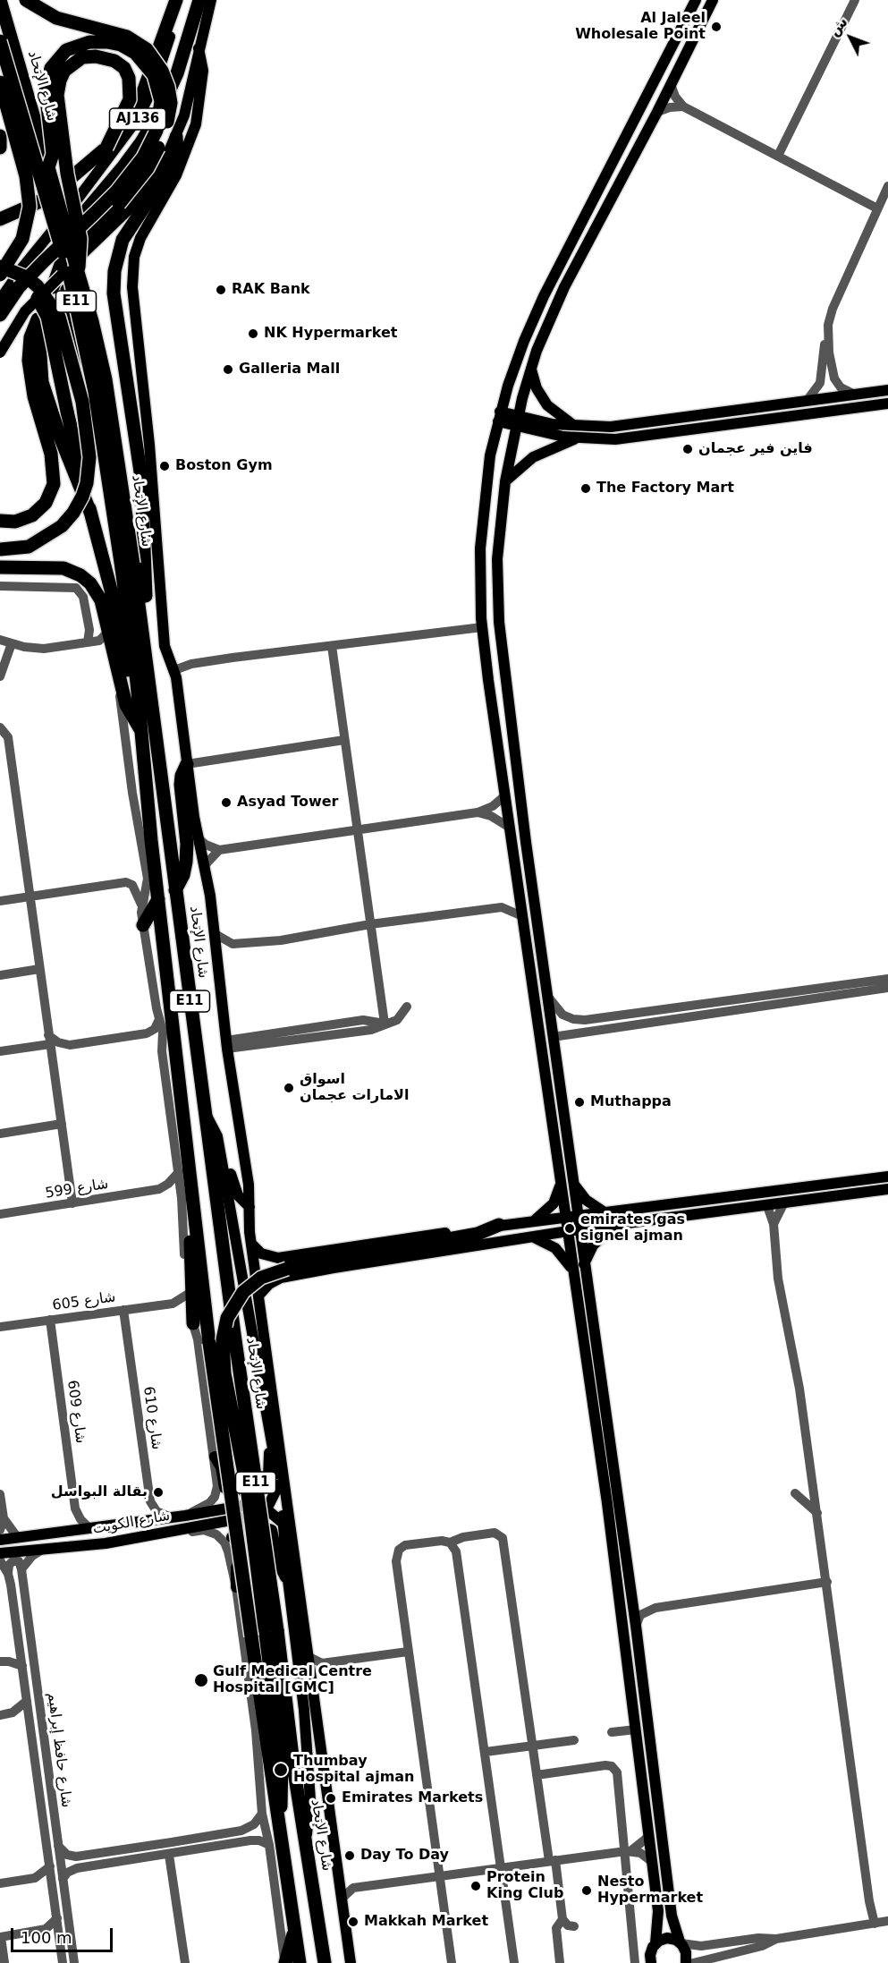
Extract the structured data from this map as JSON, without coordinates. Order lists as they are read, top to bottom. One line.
{"streets":{"highway":["شارع الإتحاد","E11"],"main road":["AJ136","شارع الكويت"],"street":["شارع 599","شارع 605","شارع 609","شارع 610","شارع حافظ إبراهيم"]},"crossings":[["شارع الإتحاد","AJ136"],["شارع 605","شارع 609"],["شارع 605","شارع 610"],["شارع 609","شارع الكويت"],["شارع 610","شارع الكويت"]],"places":["Al Jaleel Wholesale Point","RAK Bank","NK Hypermarket","Galleria Mall","فاين فير عجمان","Boston Gym","The Factory Mart","Asyad Tower","اسواق الامارات عجمان","Muthappa","emirates gas signel ajman","بقالة البواسل","Gulf Medical Centre Hospital [GMC]","Thumbay Hospital ajman","Emirates Markets","Day To Day","Protein King Club","Nesto Hypermarket","Makkah Market"],"scale_bar":"100 m","north":"top left"}
